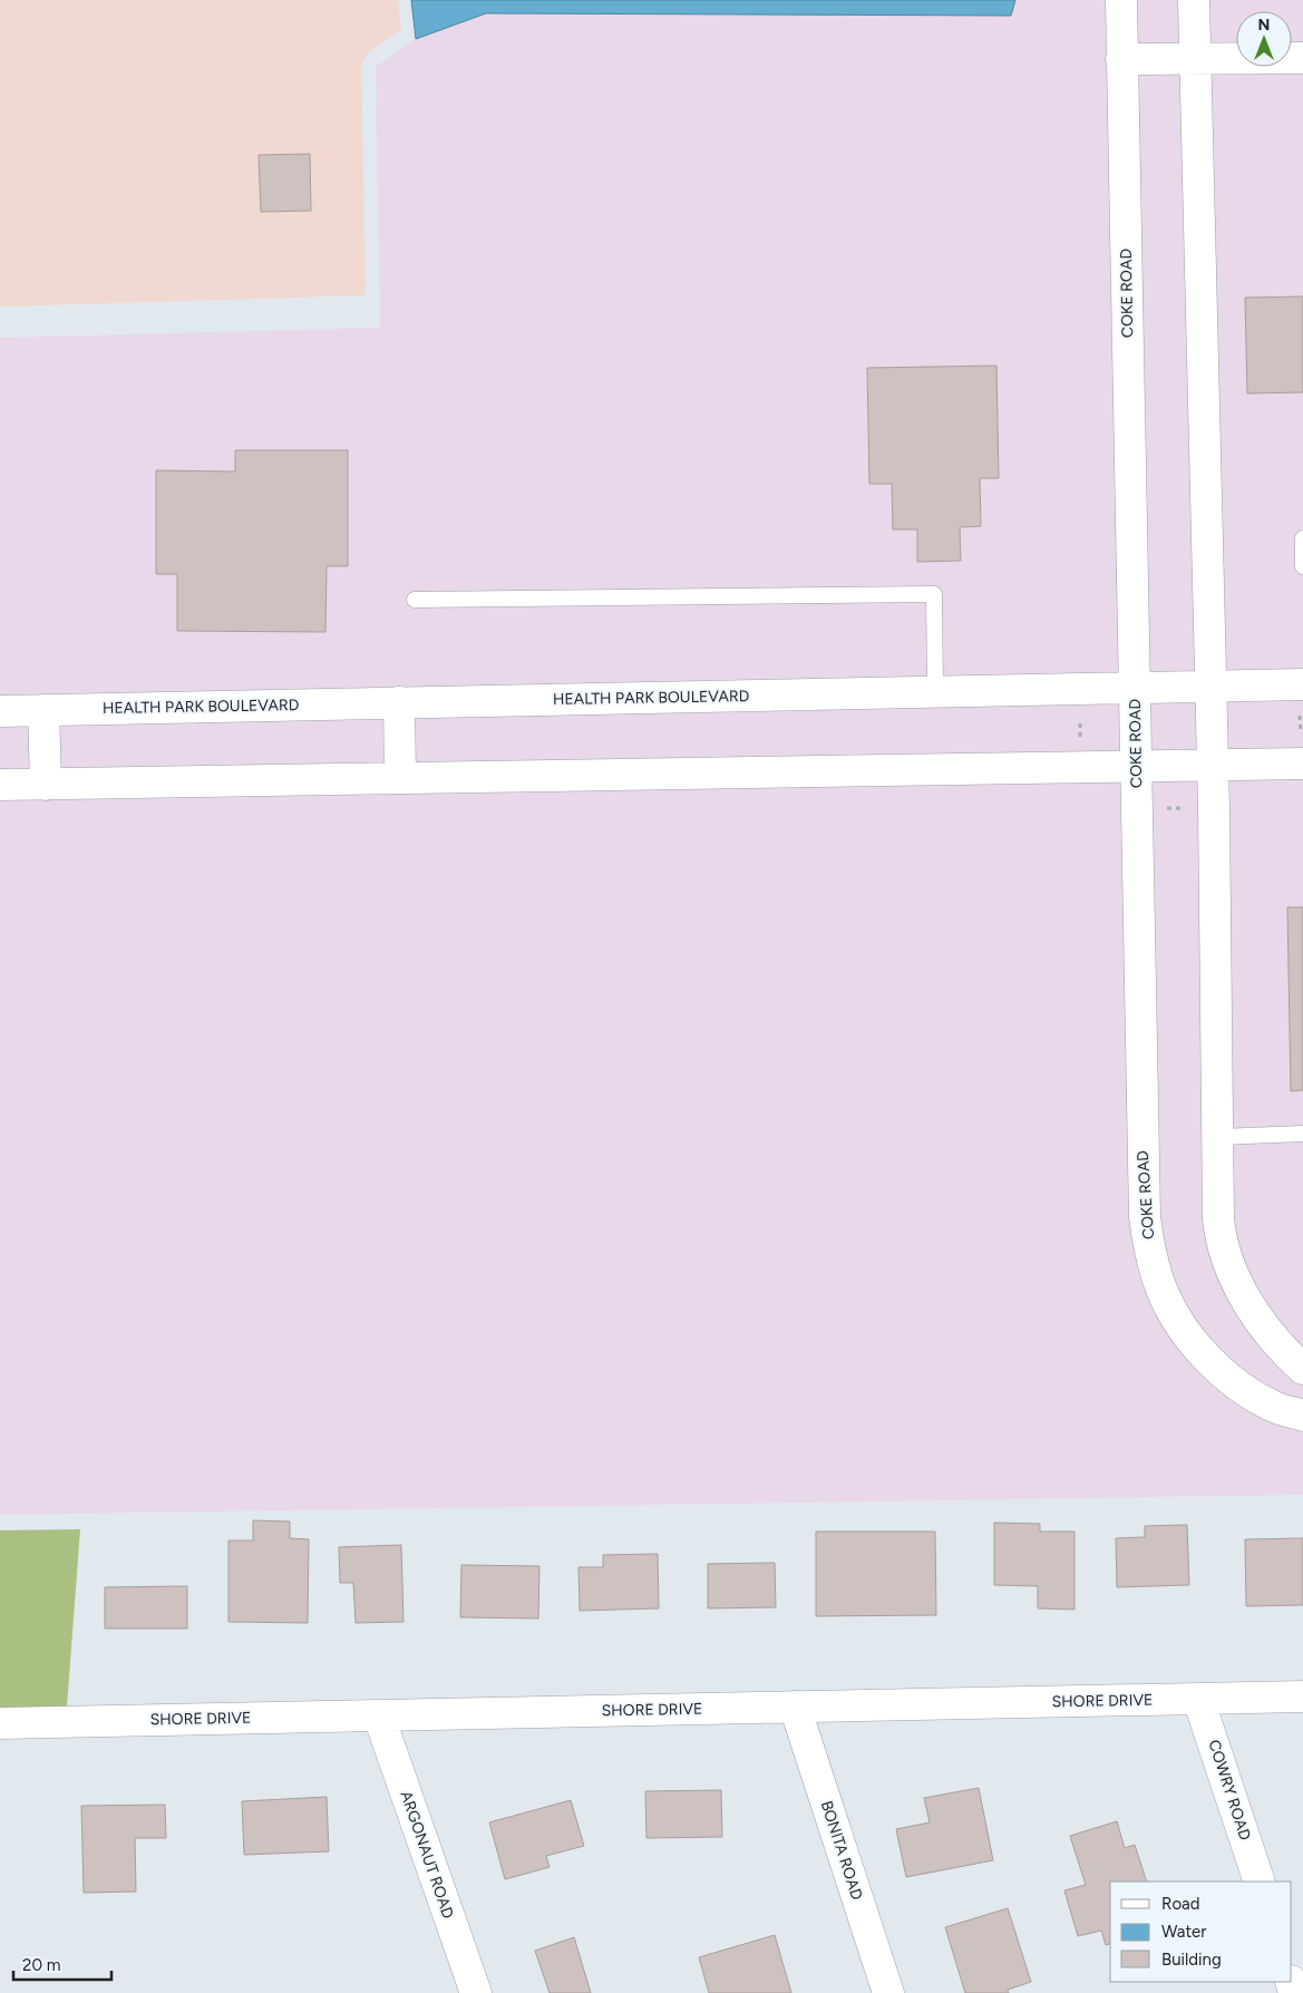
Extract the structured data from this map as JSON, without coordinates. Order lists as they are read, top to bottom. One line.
{"streets":{"street":["COKE ROAD","HEALTH PARK BOULEVARD","SHORE DRIVE","COWRY ROAD","BONITA ROAD","ARGONAUT ROAD"]},"crossings":[["COKE ROAD","HEALTH PARK BOULEVARD"],["SHORE DRIVE","COWRY ROAD"],["SHORE DRIVE","BONITA ROAD"],["SHORE DRIVE","ARGONAUT ROAD"]],"legend":["Road","Water","Building"],"scale_bar":"20 m","north":"top"}
